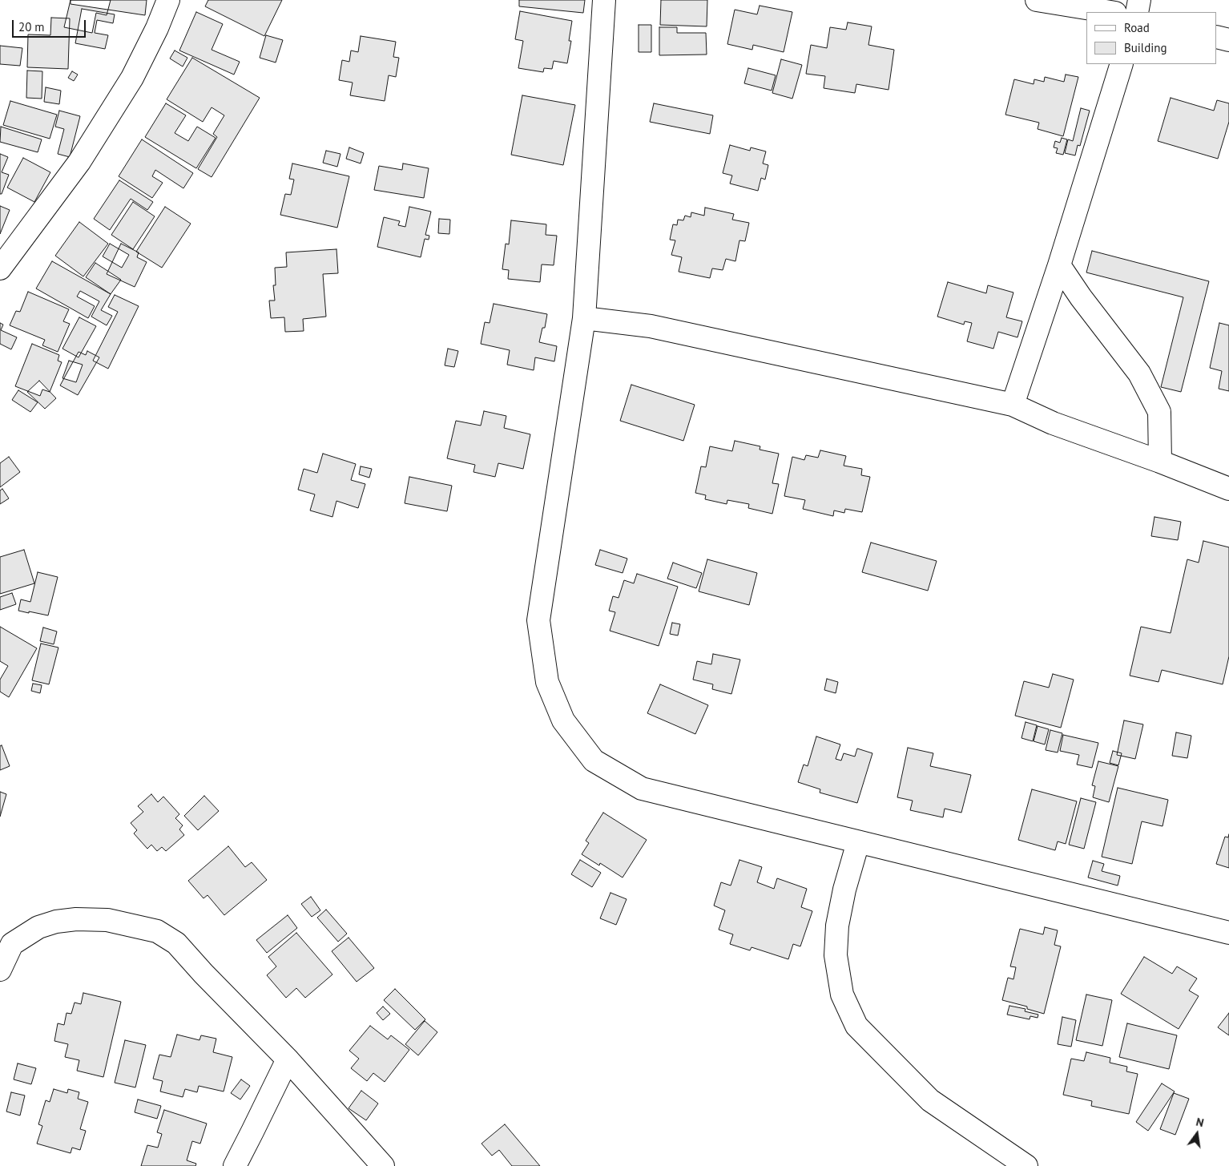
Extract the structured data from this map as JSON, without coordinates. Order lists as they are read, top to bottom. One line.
{"legend":["Road","Building"],"scale_bar":"20 m","north":"top"}
